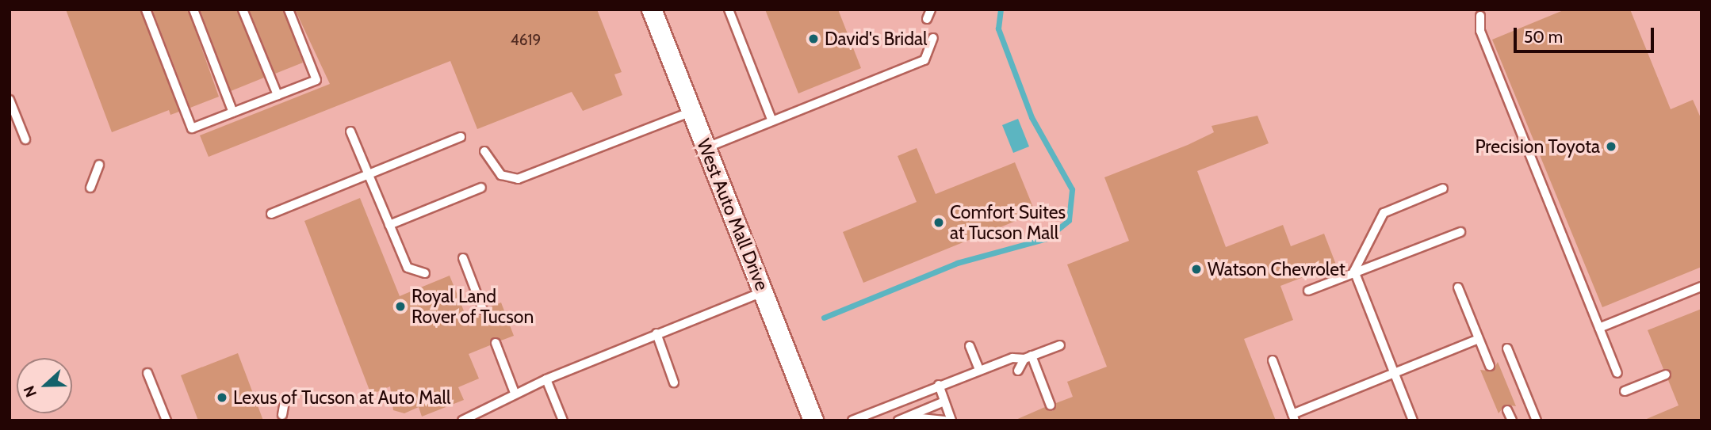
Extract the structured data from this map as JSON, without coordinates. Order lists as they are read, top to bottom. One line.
{"streets":{"street":["West Auto Mall Drive"]},"places":["David's Bridal","Precision Toyota","Comfort Suites at Tucson Mall","Watson Chevrolet","Royal Land Rover of Tucson","Lexus of Tucson at Auto Mall"],"house_numbers":["4619"],"scale_bar":"50 m","north":"left"}
